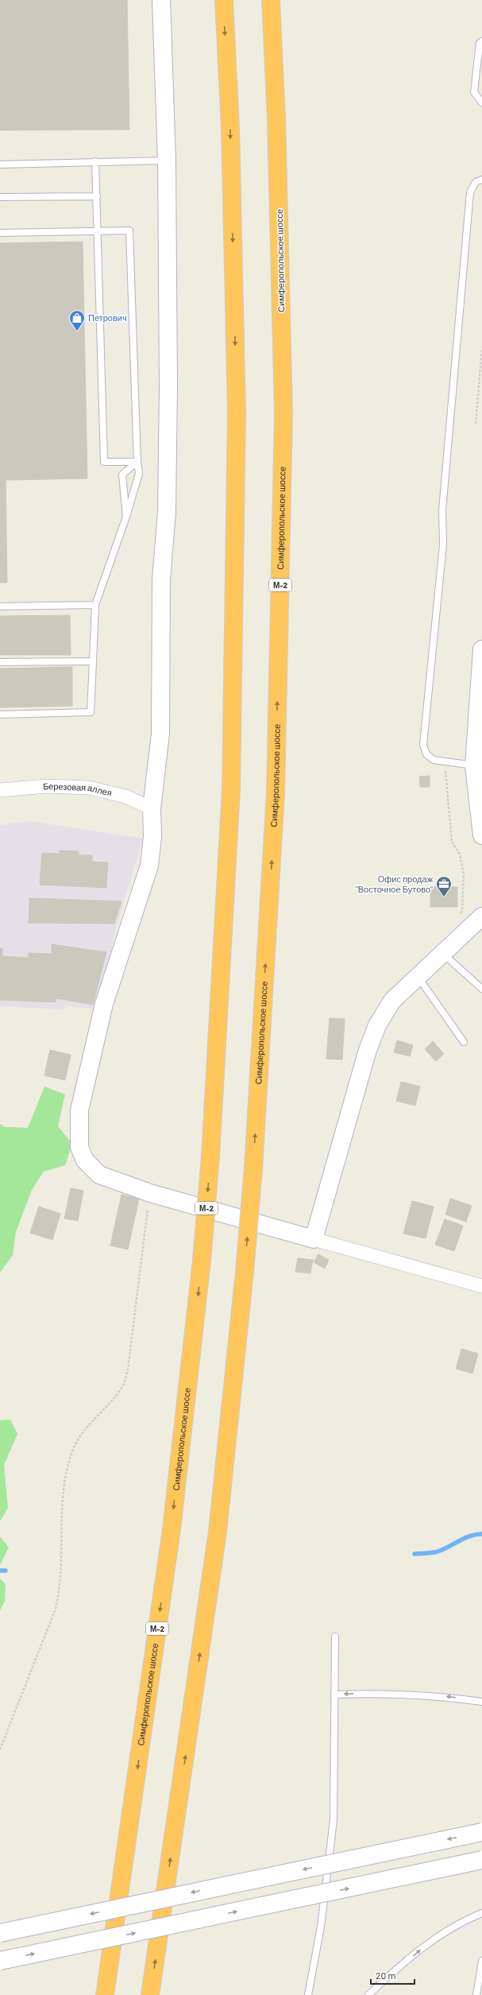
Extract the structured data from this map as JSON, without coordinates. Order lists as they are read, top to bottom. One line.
{"streets":{"highway":["Симферопольское шоссе","М-2"],"street":["Березовая аллея"]},"places":{"shop":["Петрович"],"office":["Офис продаж \"Восточное Бутово\""]},"scale_bar":"20 m"}
